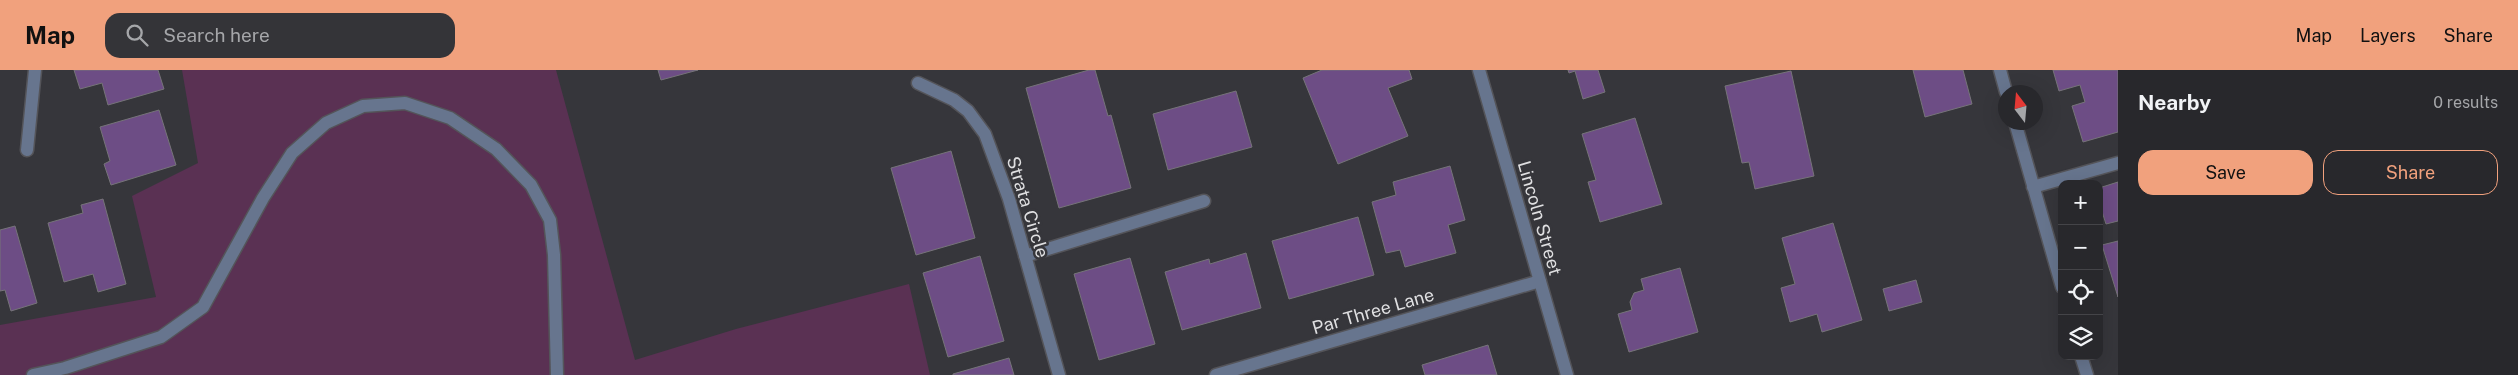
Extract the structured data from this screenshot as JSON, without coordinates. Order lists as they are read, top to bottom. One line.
{"streets":{"street":["Strata Circle","Lincoln Street","Par Three Lane"]},"crossings":[["Lincoln Street","Par Three Lane"]],"north":"top","page":{"header":"Map","search":"Search here","nav":["Map","Layers","Share"],"heading":["Nearby","0 results"],"buttons":["Save","Share"],"map_buttons":["+","−"]}}
